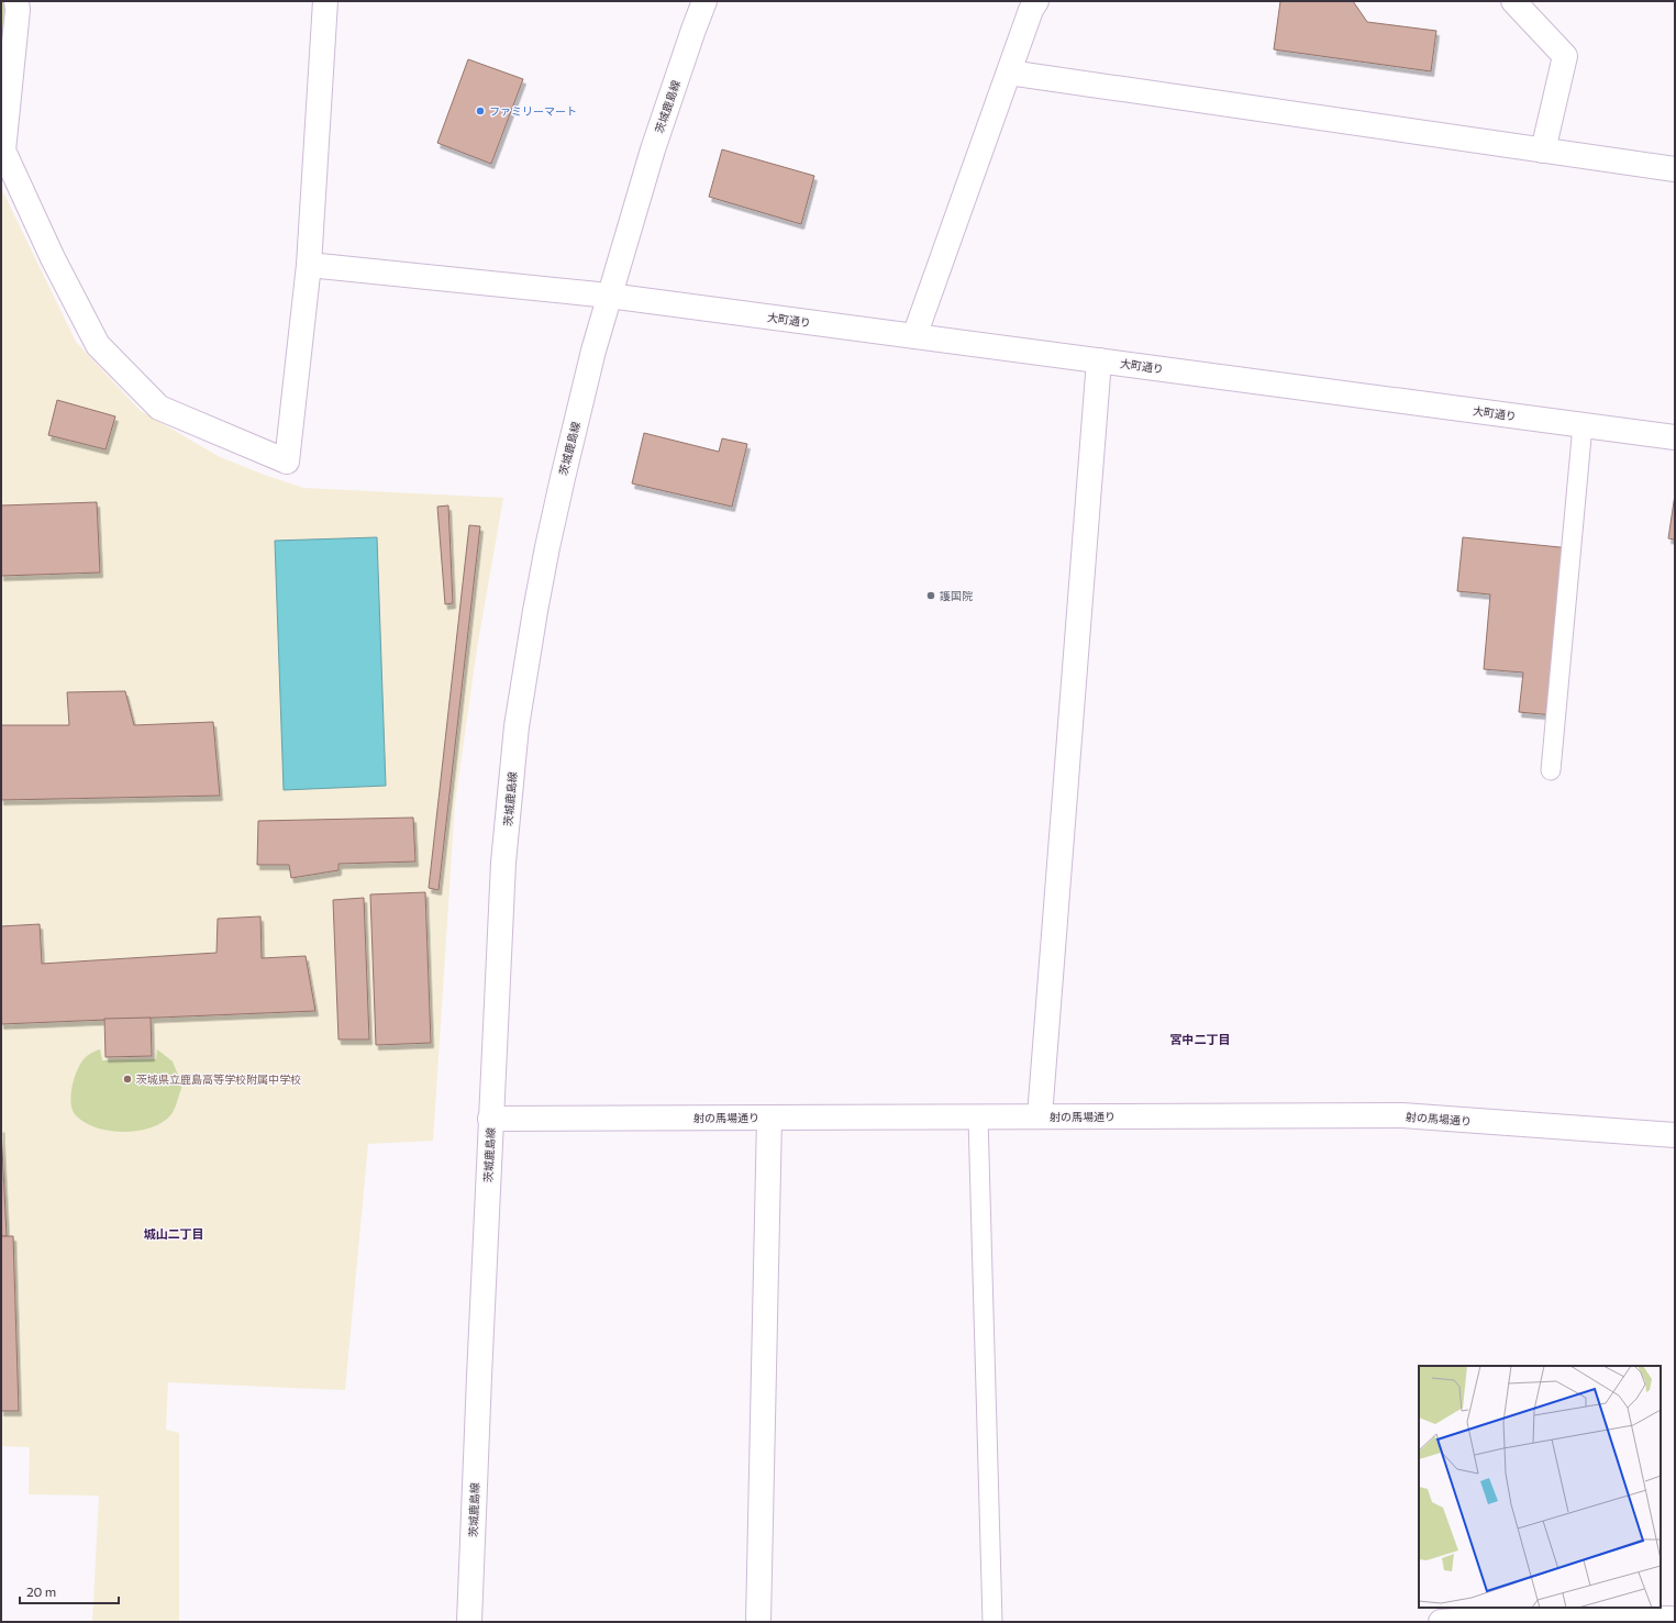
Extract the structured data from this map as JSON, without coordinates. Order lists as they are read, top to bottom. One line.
{"streets":{"street":["茨城鹿島線","大町通り","射の馬場通り"]},"crossings":[["茨城鹿島線","大町通り"],["茨城鹿島線","射の馬場通り"]],"districts":["宮中二丁目","城山二丁目"],"places":["ファミリーマート","護国院","茨城県立鹿島高等学校附属中学校"],"scale_bar":"20 m"}
